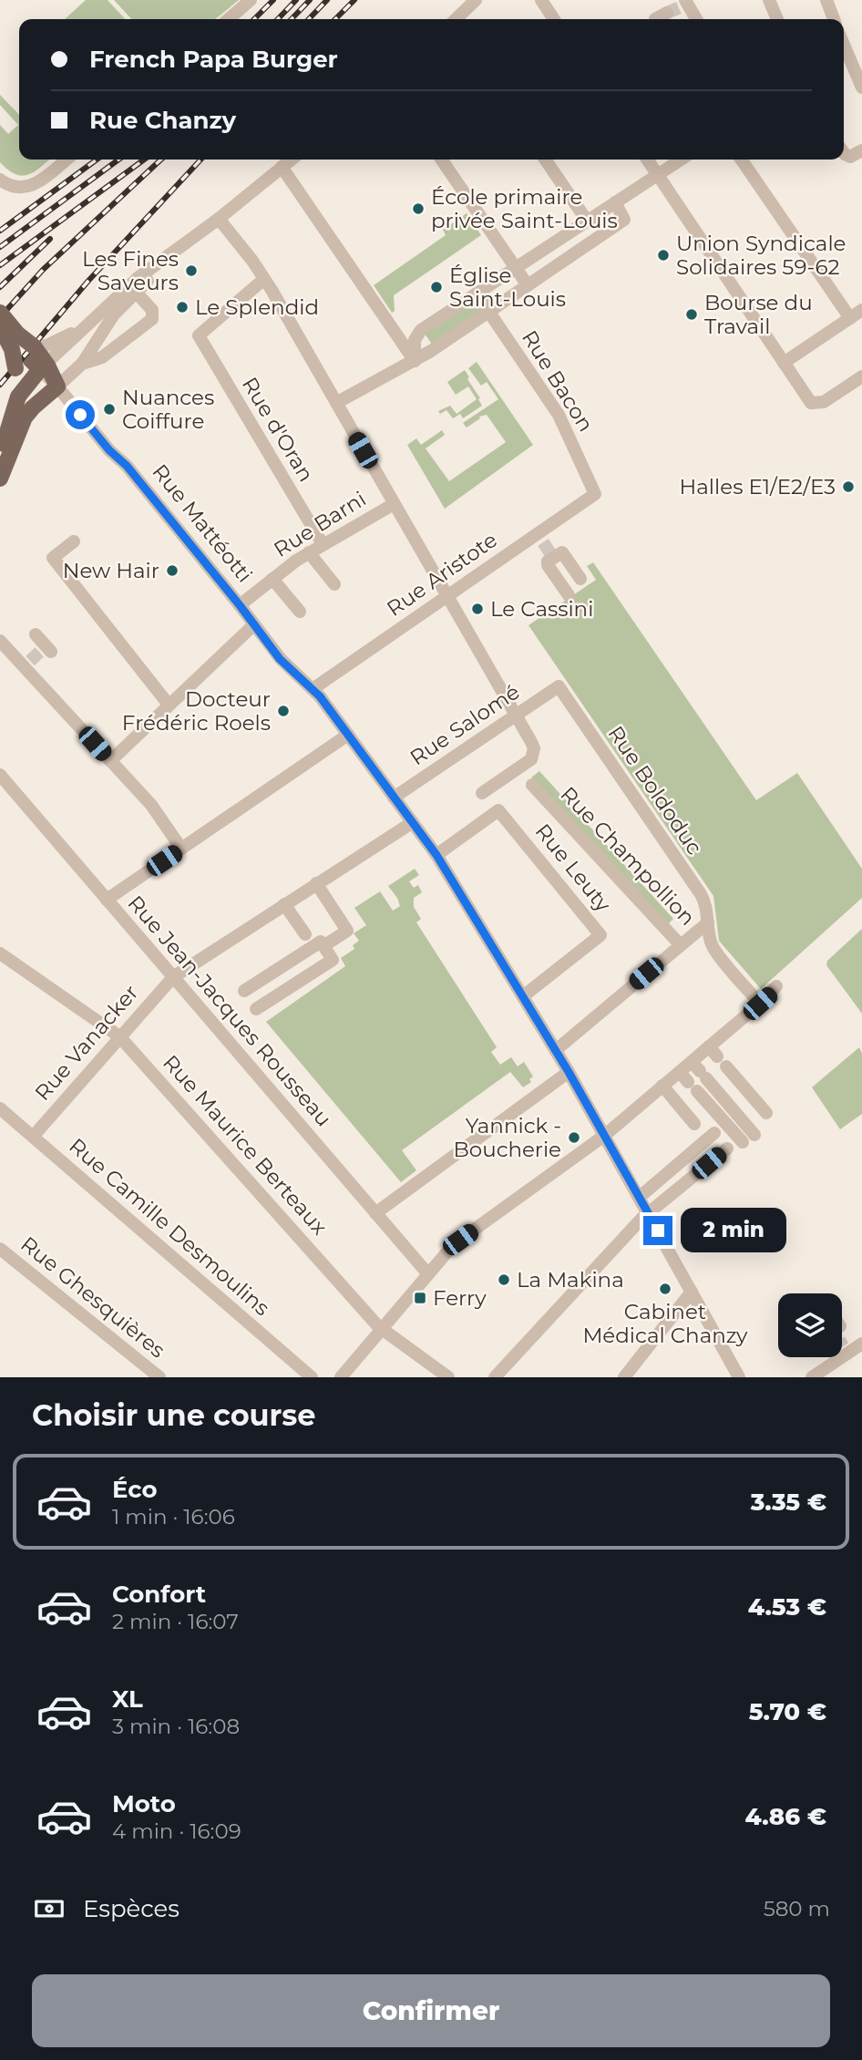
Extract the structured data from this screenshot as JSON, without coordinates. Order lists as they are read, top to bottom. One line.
{"streets":{"main road":["Rue Mattéotti"],"street":["Rue Bacon","Rue d'Oran","Rue Barni","Rue Aristote","Rue Salomé","Rue Boldoduc","Rue Champollion","Rue Leuty","Rue Jean-Jacques Rousseau","Rue Vanacker","Rue Maurice Berteaux","Rue Camille Desmoulins","Rue Ghesquières"]},"crossings":[["Rue Bacon","Rue Aristote"],["Rue d'Oran","Rue Barni"],["Rue Mattéotti","Rue Barni"],["Rue Mattéotti","Rue Aristote"],["Rue Mattéotti","Rue Salomé"],["Rue Mattéotti","Rue Leuty"],["Rue Mattéotti","Rue Vanacker"],["Rue Salomé","Rue Boldoduc"],["Rue Boldoduc","Rue Champollion"],["Rue Jean-Jacques Rousseau","Rue Vanacker"],["Rue Vanacker","Rue Maurice Berteaux"],["Rue Vanacker","Rue Camille Desmoulins"]],"places":{"other":["École primaire privée Saint-Louis","Union Syndicale Solidaires 59-62","Les Fines Saveurs","Église Saint-Louis","Le Splendid","Bourse du Travail","Nuances Coiffure","Halles E1/E2/E3","New Hair","Le Cassini","Docteur Frédéric Roels","Yannick - Boucherie","La Makina","Cabinet Médical Chanzy"],"transit":["Ferry"]},"page":{"banner":["French Papa Burger","Rue Chanzy"],"bubble":"2 min","heading":"Choisir une course","list":[{"name":"Éco","note":"1 min · 16:06","value":"3.35 €"},{"name":"Confort","note":"2 min · 16:07","value":"4.53 €"},{"name":"XL","note":"3 min · 16:08","value":"5.70 €"},{"name":"Moto","note":"4 min · 16:09","value":"4.86 €"}],"pay":["Espèces","580 m"],"buttons":"Confirmer"}}
